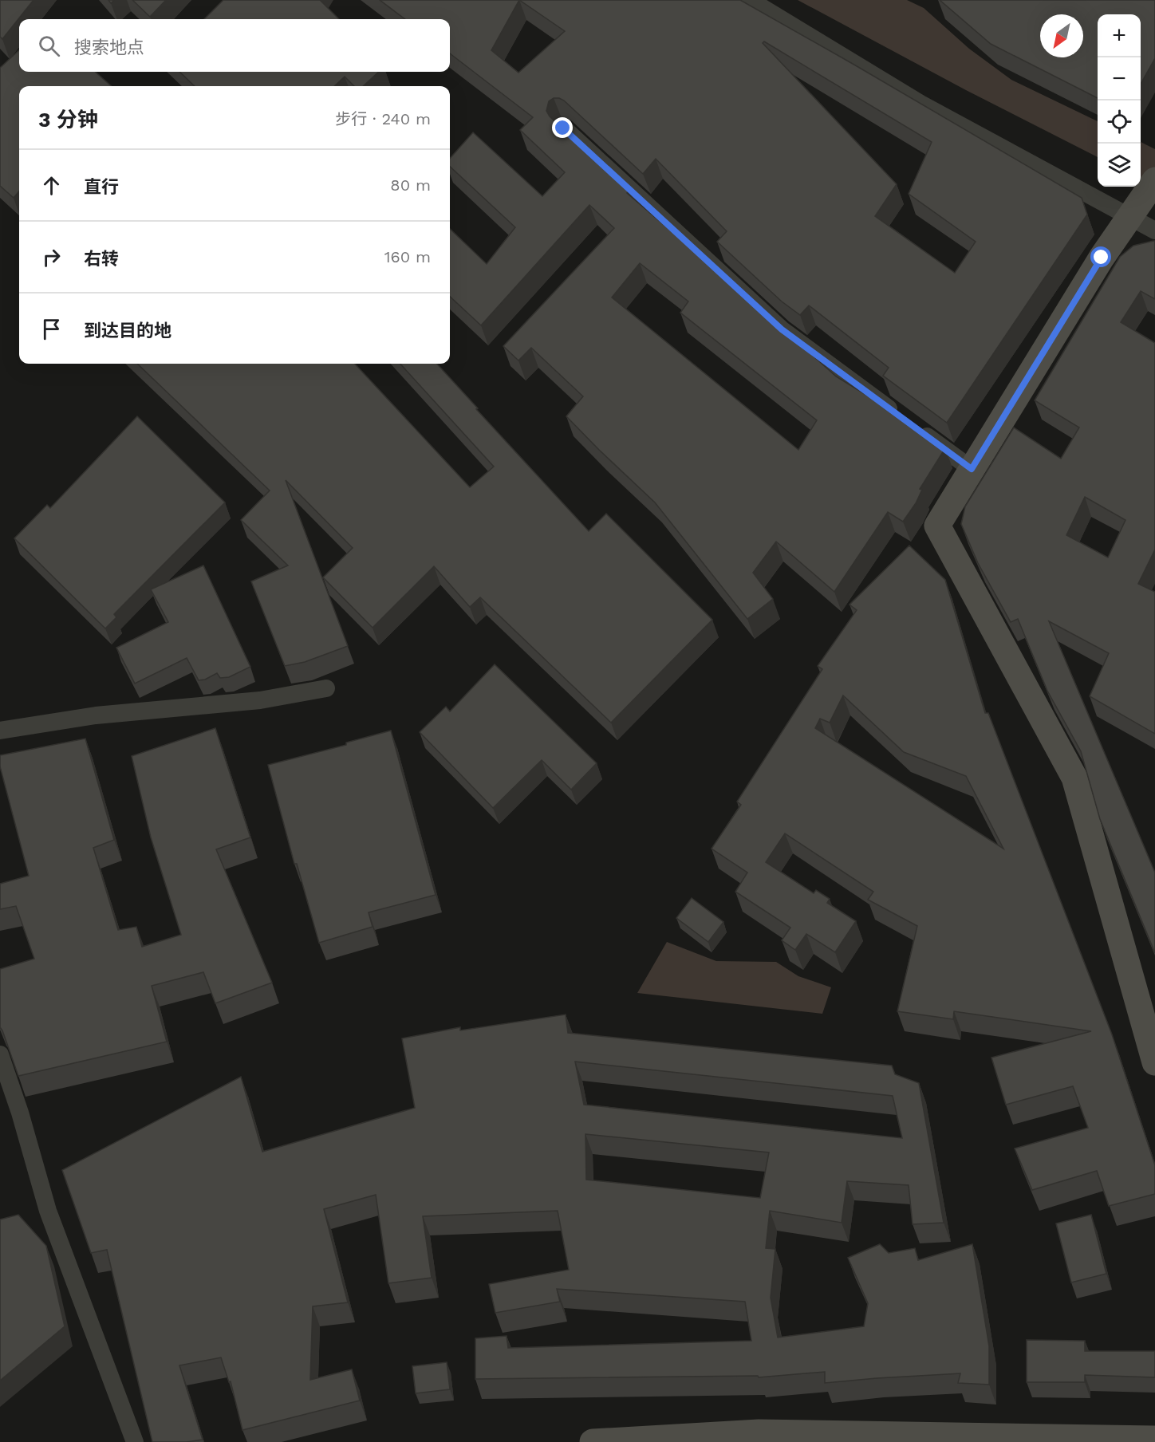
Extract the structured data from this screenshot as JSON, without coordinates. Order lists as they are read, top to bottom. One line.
{"north":"bottom left","page":{"map_buttons":["+","−"],"search":"搜索地点","heading":["3 分钟","步行 · 240 m"],"list":[["直行","80 m"],["右转","160 m"],"到达目的地"]}}
